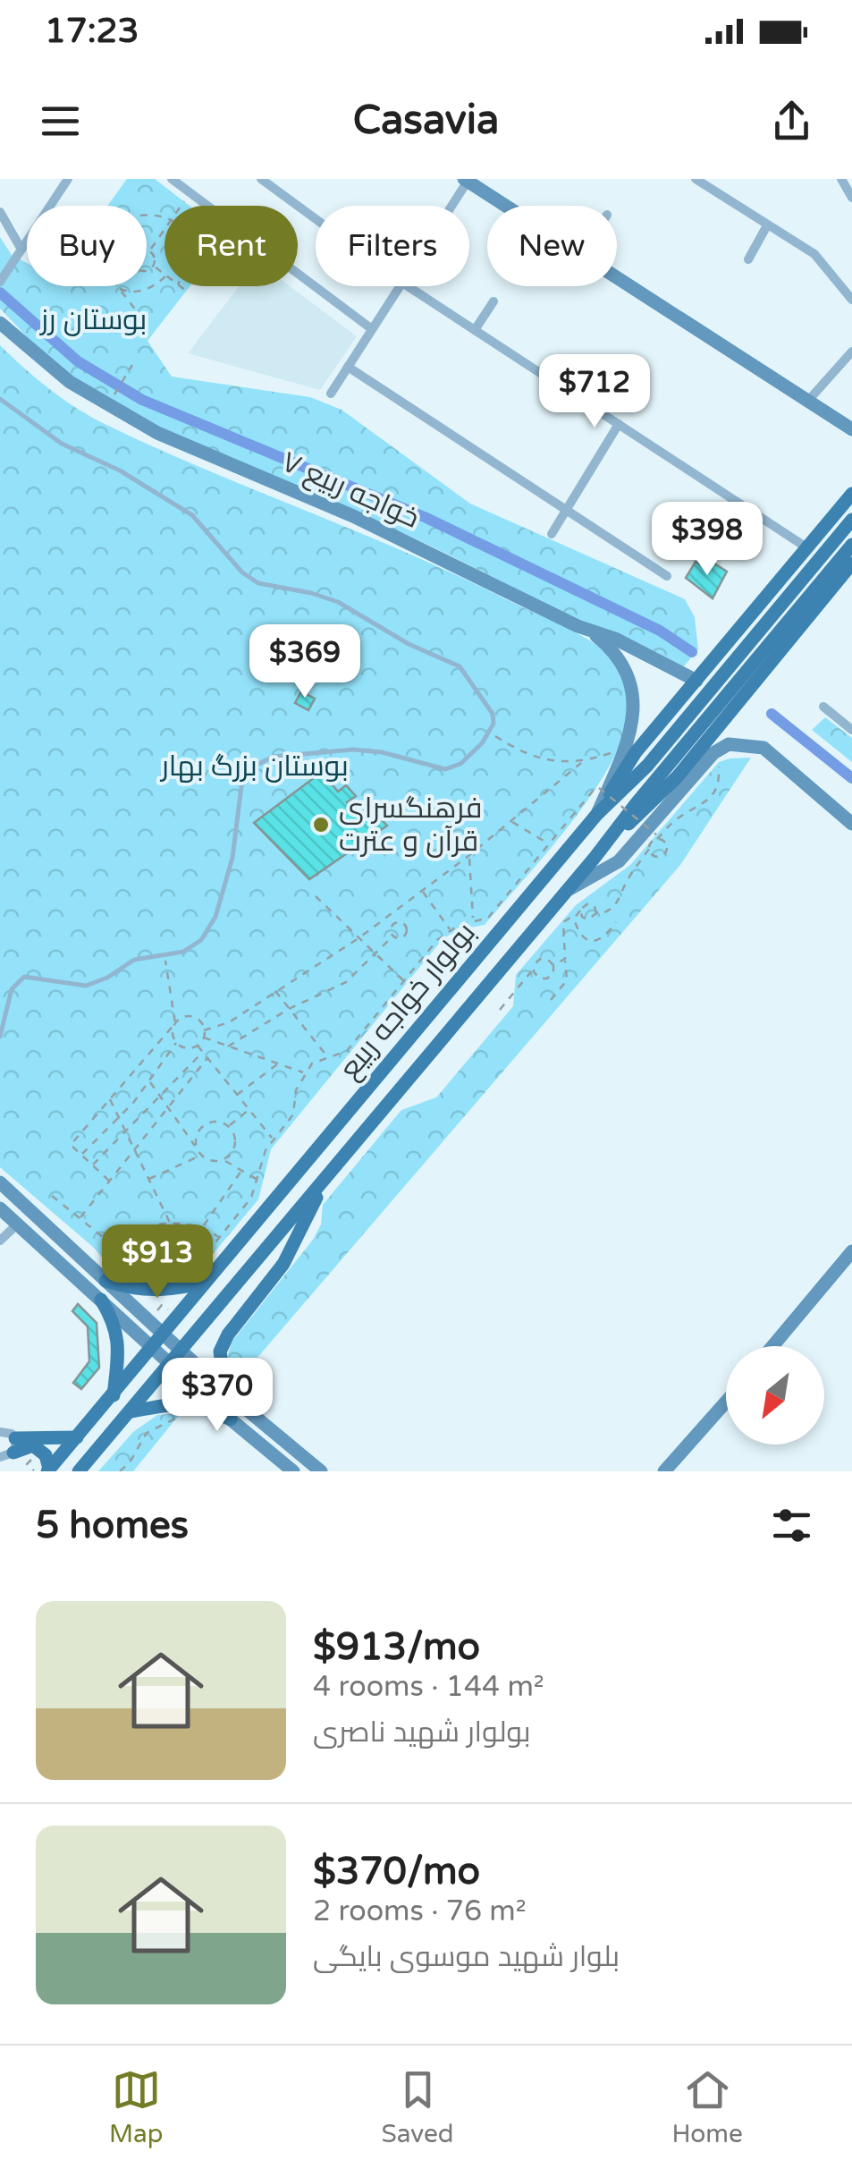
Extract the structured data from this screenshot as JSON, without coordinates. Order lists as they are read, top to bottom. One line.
{"streets":{"main road":["بولوار خواجه ربیع"],"street":["خواجه ربیع ۷"]},"parks":["بوستان رز","بوستان بزرگ بهار"],"places":["فرهنگسرای قرآن و عترت"],"north":"bottom left","page":{"status":"17:23","header":"Casavia","chip":["Buy","Rent","Filters","New"],"price":["$712","$398","$369","$913","$370"],"heading":"5 homes","list":[{"name":"$913/mo","note":"4 rooms · 144 m² · بولوار شهید ناصری"},{"name":"$370/mo","note":"2 rooms · 76 m² · بلوار شهید موسوی بایگی"}],"tabs":["Map","Saved","Home"]}}
